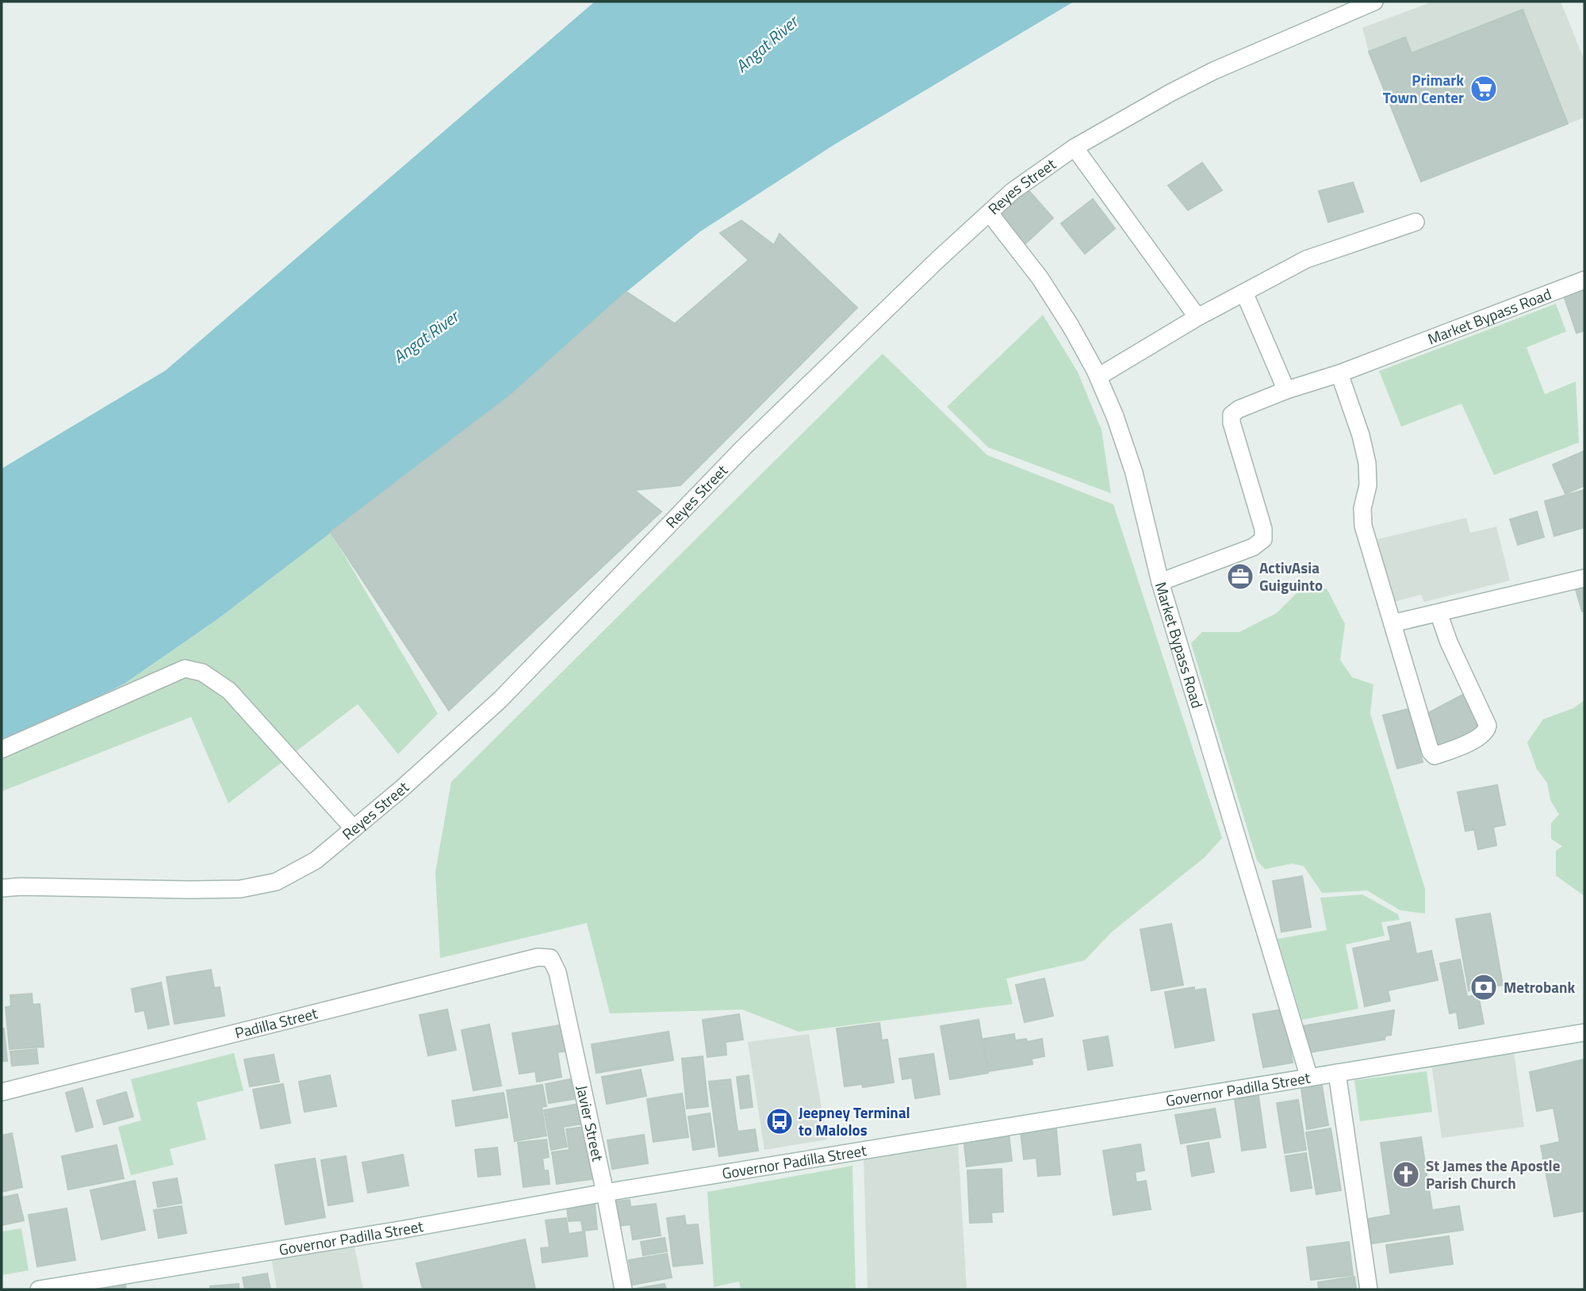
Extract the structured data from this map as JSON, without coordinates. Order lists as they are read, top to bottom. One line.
{"streets":{"street":["Reyes Street","Market Bypass Road","Padilla Street","Governor Padilla Street","Javier Street"]},"crossings":[["Market Bypass Road","Governor Padilla Street"],["Padilla Street","Javier Street"],["Governor Padilla Street","Javier Street"]],"water":["Angat River"],"places":{"supermarket":["Primark Town Center"],"office":["ActivAsia Guiguinto"],"bank":["Metrobank"],"bus stop":["Jeepney Terminal to Malolos"],"church":["St James the Apostle Parish Church"]}}
